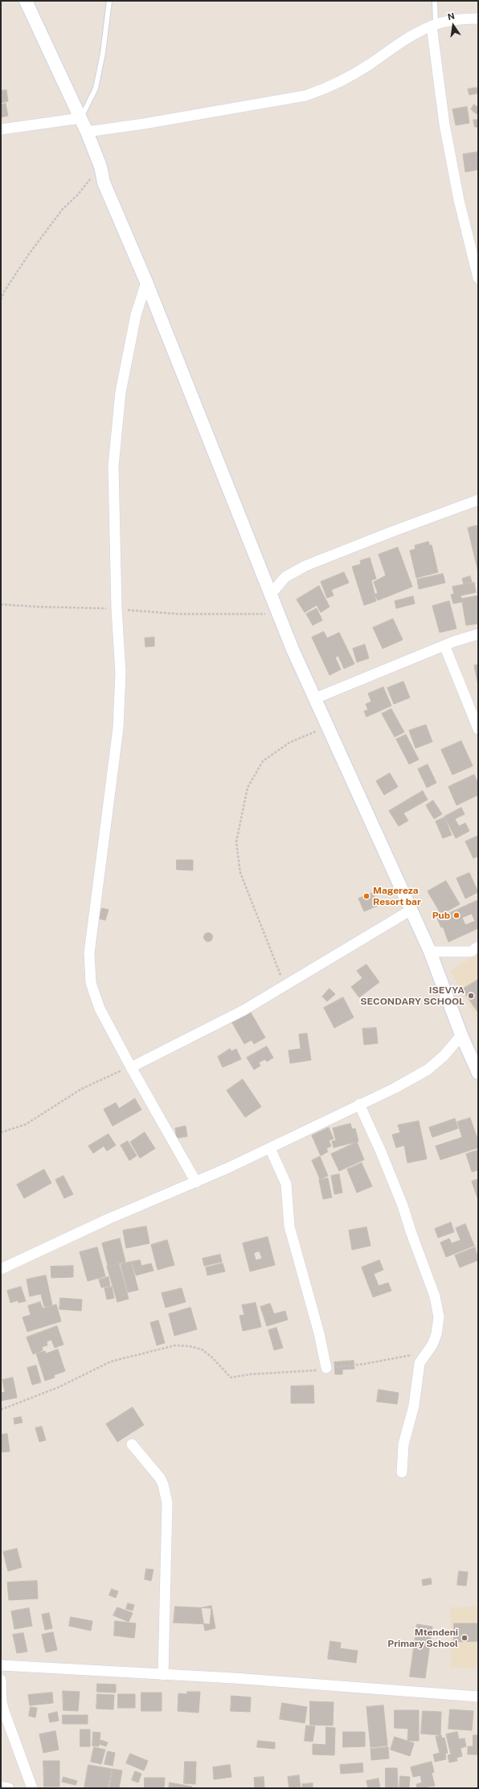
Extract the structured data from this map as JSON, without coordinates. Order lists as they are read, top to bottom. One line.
{"places":["Magereza Resort bar","Pub","ISEVYA SECONDARY SCHOOL","Mtendeni Primary School"],"north":"top"}
